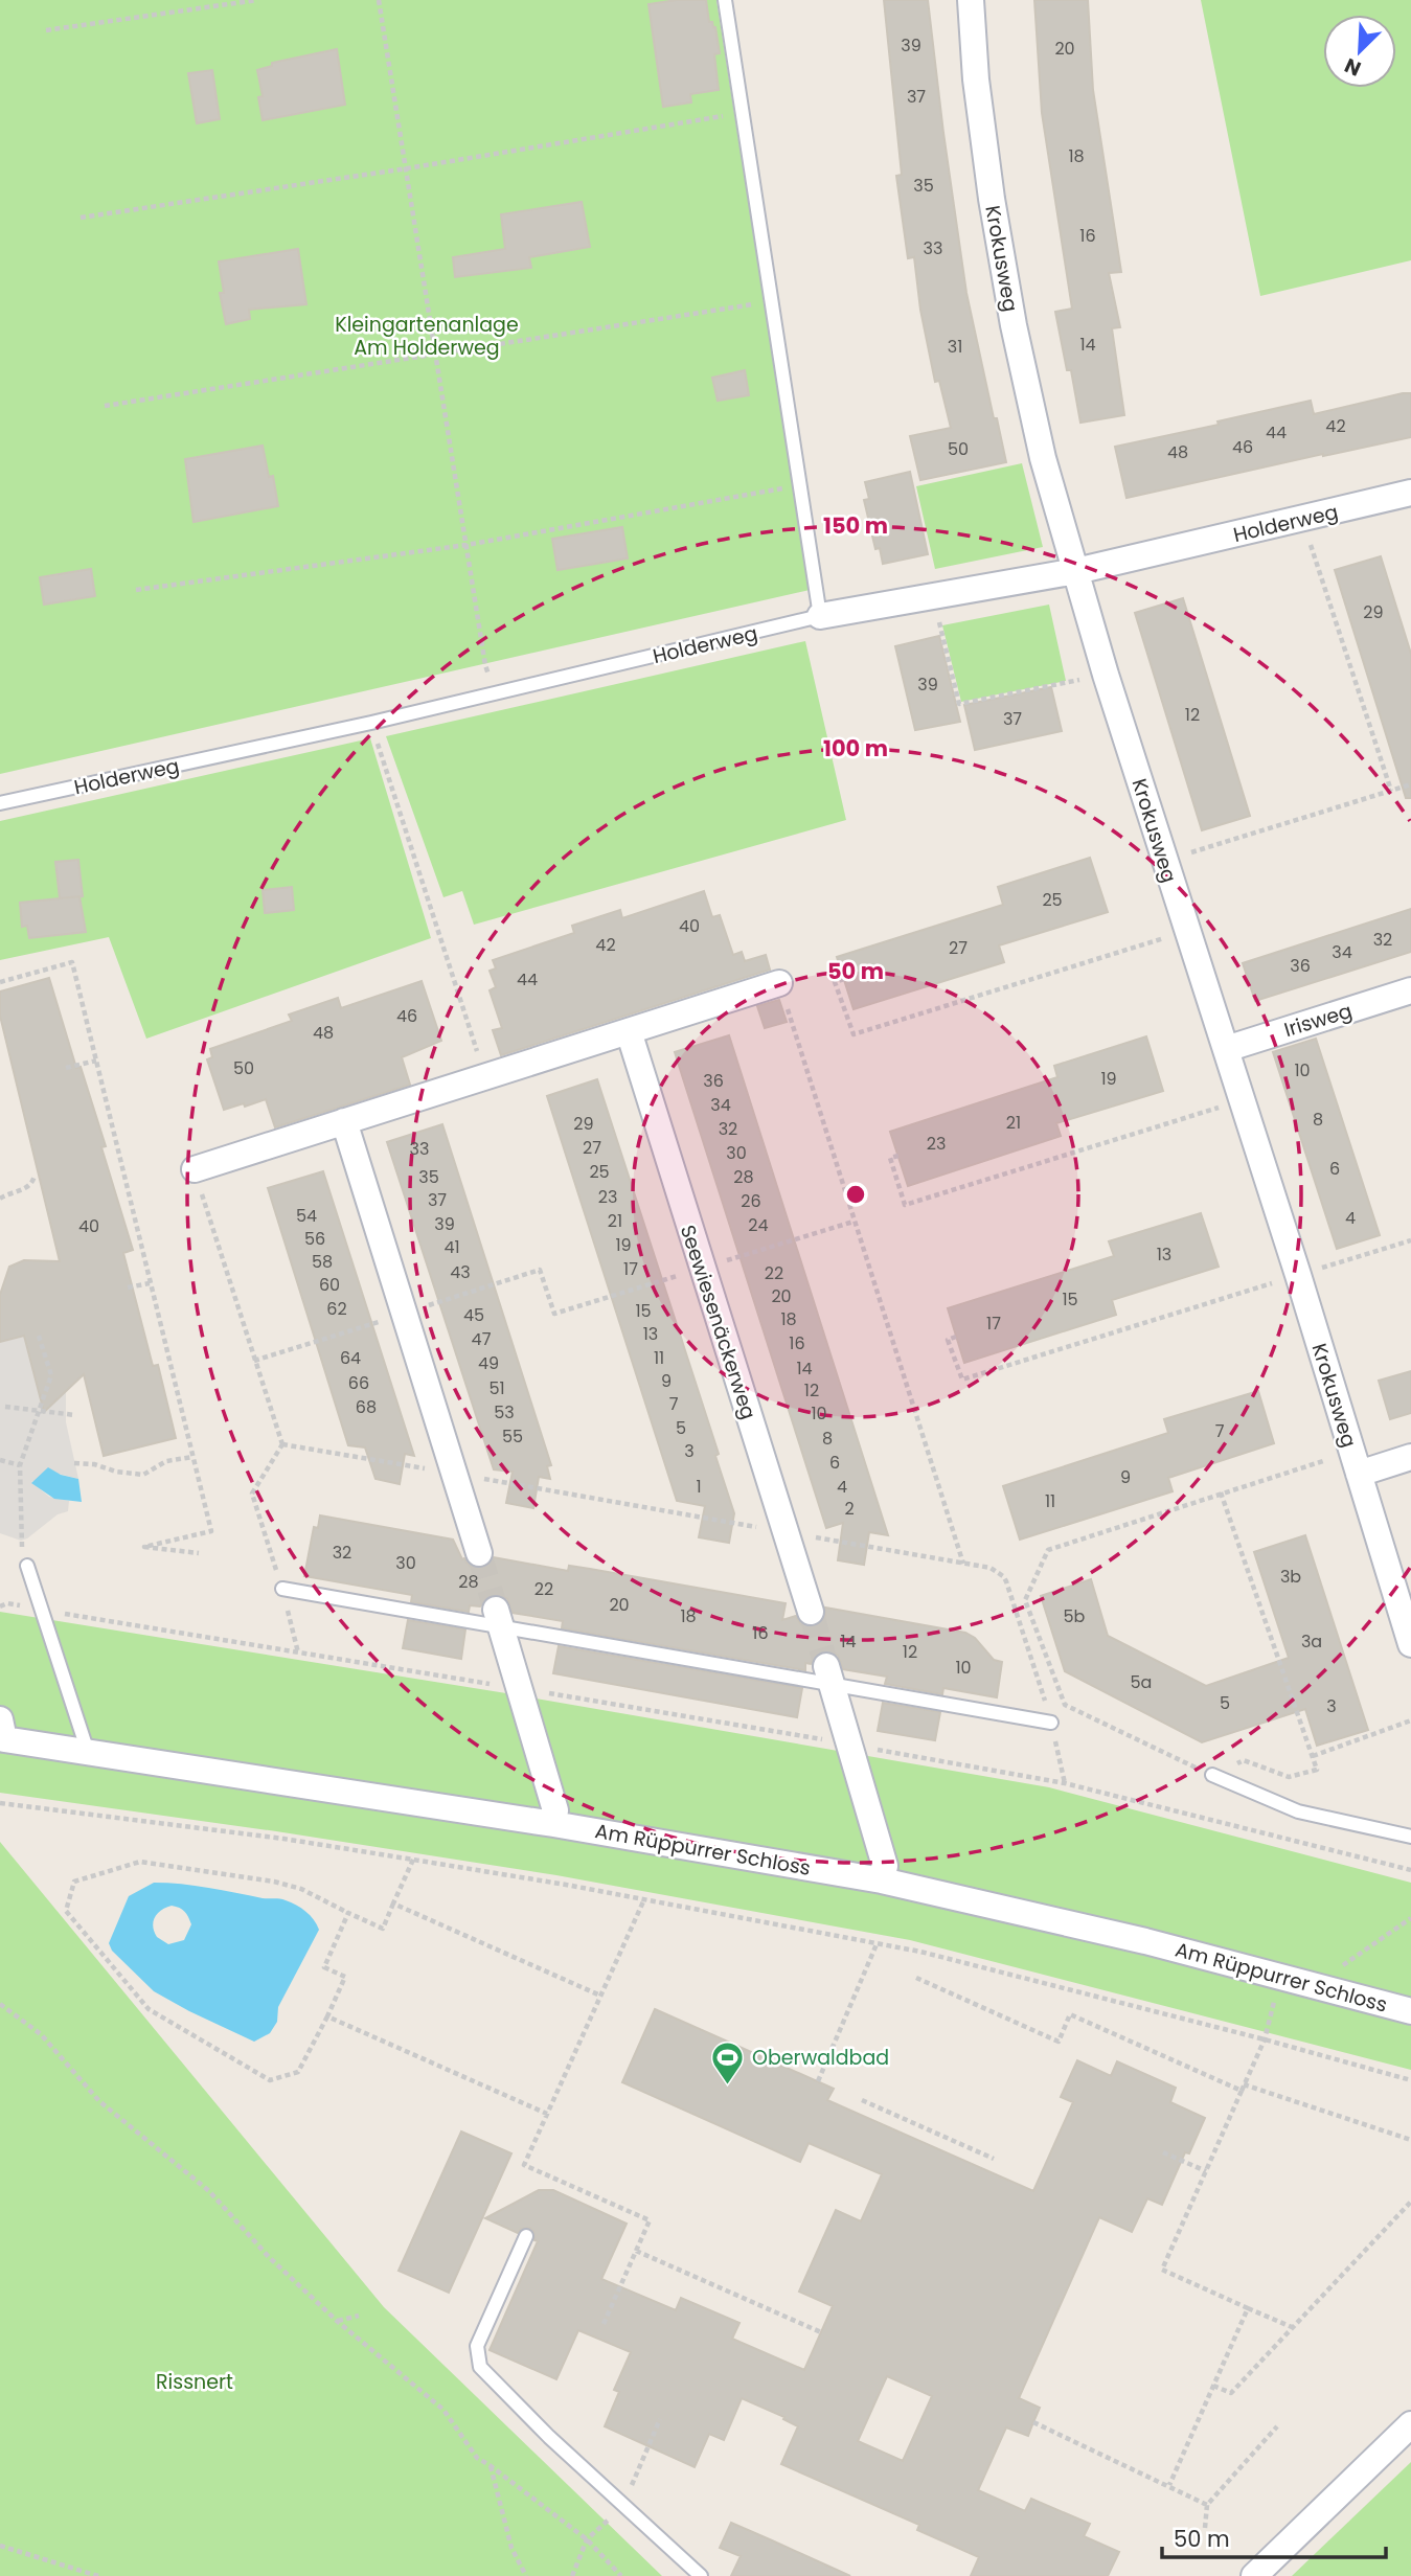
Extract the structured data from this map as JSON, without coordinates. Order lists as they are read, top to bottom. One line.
{"streets":{"street":["Krokusweg","Holderweg","Irisweg","Seewiesenäckerweg","Am Rüppurrer Schloss"]},"crossings":[["Krokusweg","Holderweg"],["Krokusweg","Irisweg"]],"parks":["Kleingartenanlage Am Holderweg","Rissnert"],"places":{"sports":["Oberwaldbad"]},"house_numbers":["39","20","37","18","35","16","33","14","31","42","44","46","50","48","29","39","12","37","25","40","32","42","27","34","36","44","46","48","50","10","19","36","34","8","21","29","32","23","27","33","30","6","25","35","28","23","37","26","54","4","21","39","24","40","56","19","41","13","58","17","43","22","60","20","15","62","15","45","18","17","13","47","16","64","11","49","14","9","66","51","12","7","68","53","10","5","7","55","8","3","6","9","1","4","11","2","32","30","3b","28","22","20","18","5b","16","14","3a","12","10","5a","5","3"],"scale_bar":"50 m","north":"bottom left","rings":["150 m","100 m","50 m"]}
